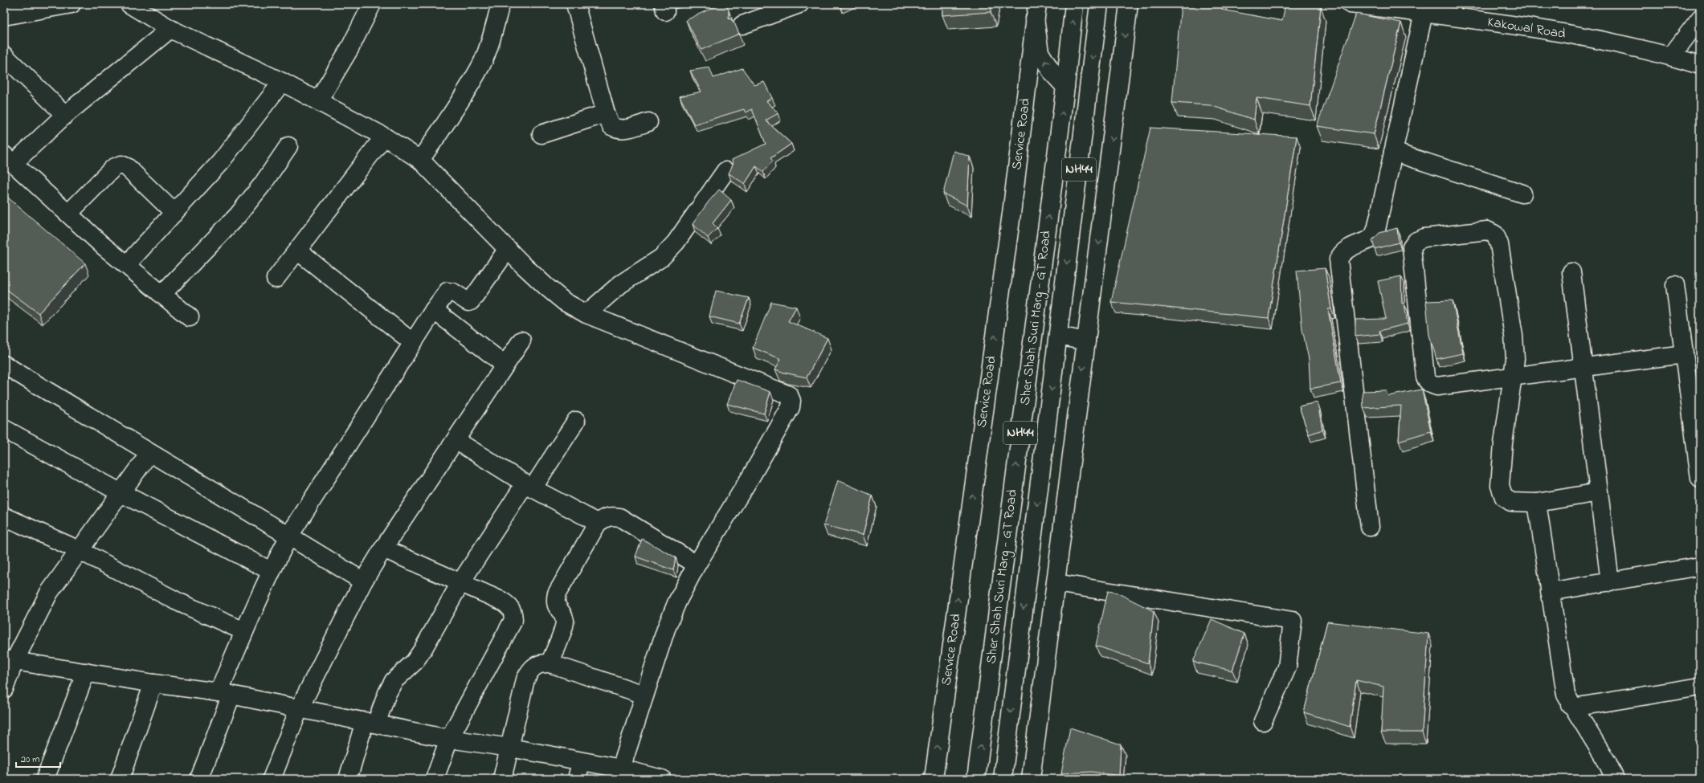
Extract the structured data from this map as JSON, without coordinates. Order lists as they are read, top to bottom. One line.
{"streets":{"main road":["Kakowal Road","Service Road","NH44","Sher Shah Suri Marg - GT Road"]},"crossings":[["NH44","Sher Shah Suri Marg - GT Road"]],"scale_bar":"20 m"}
